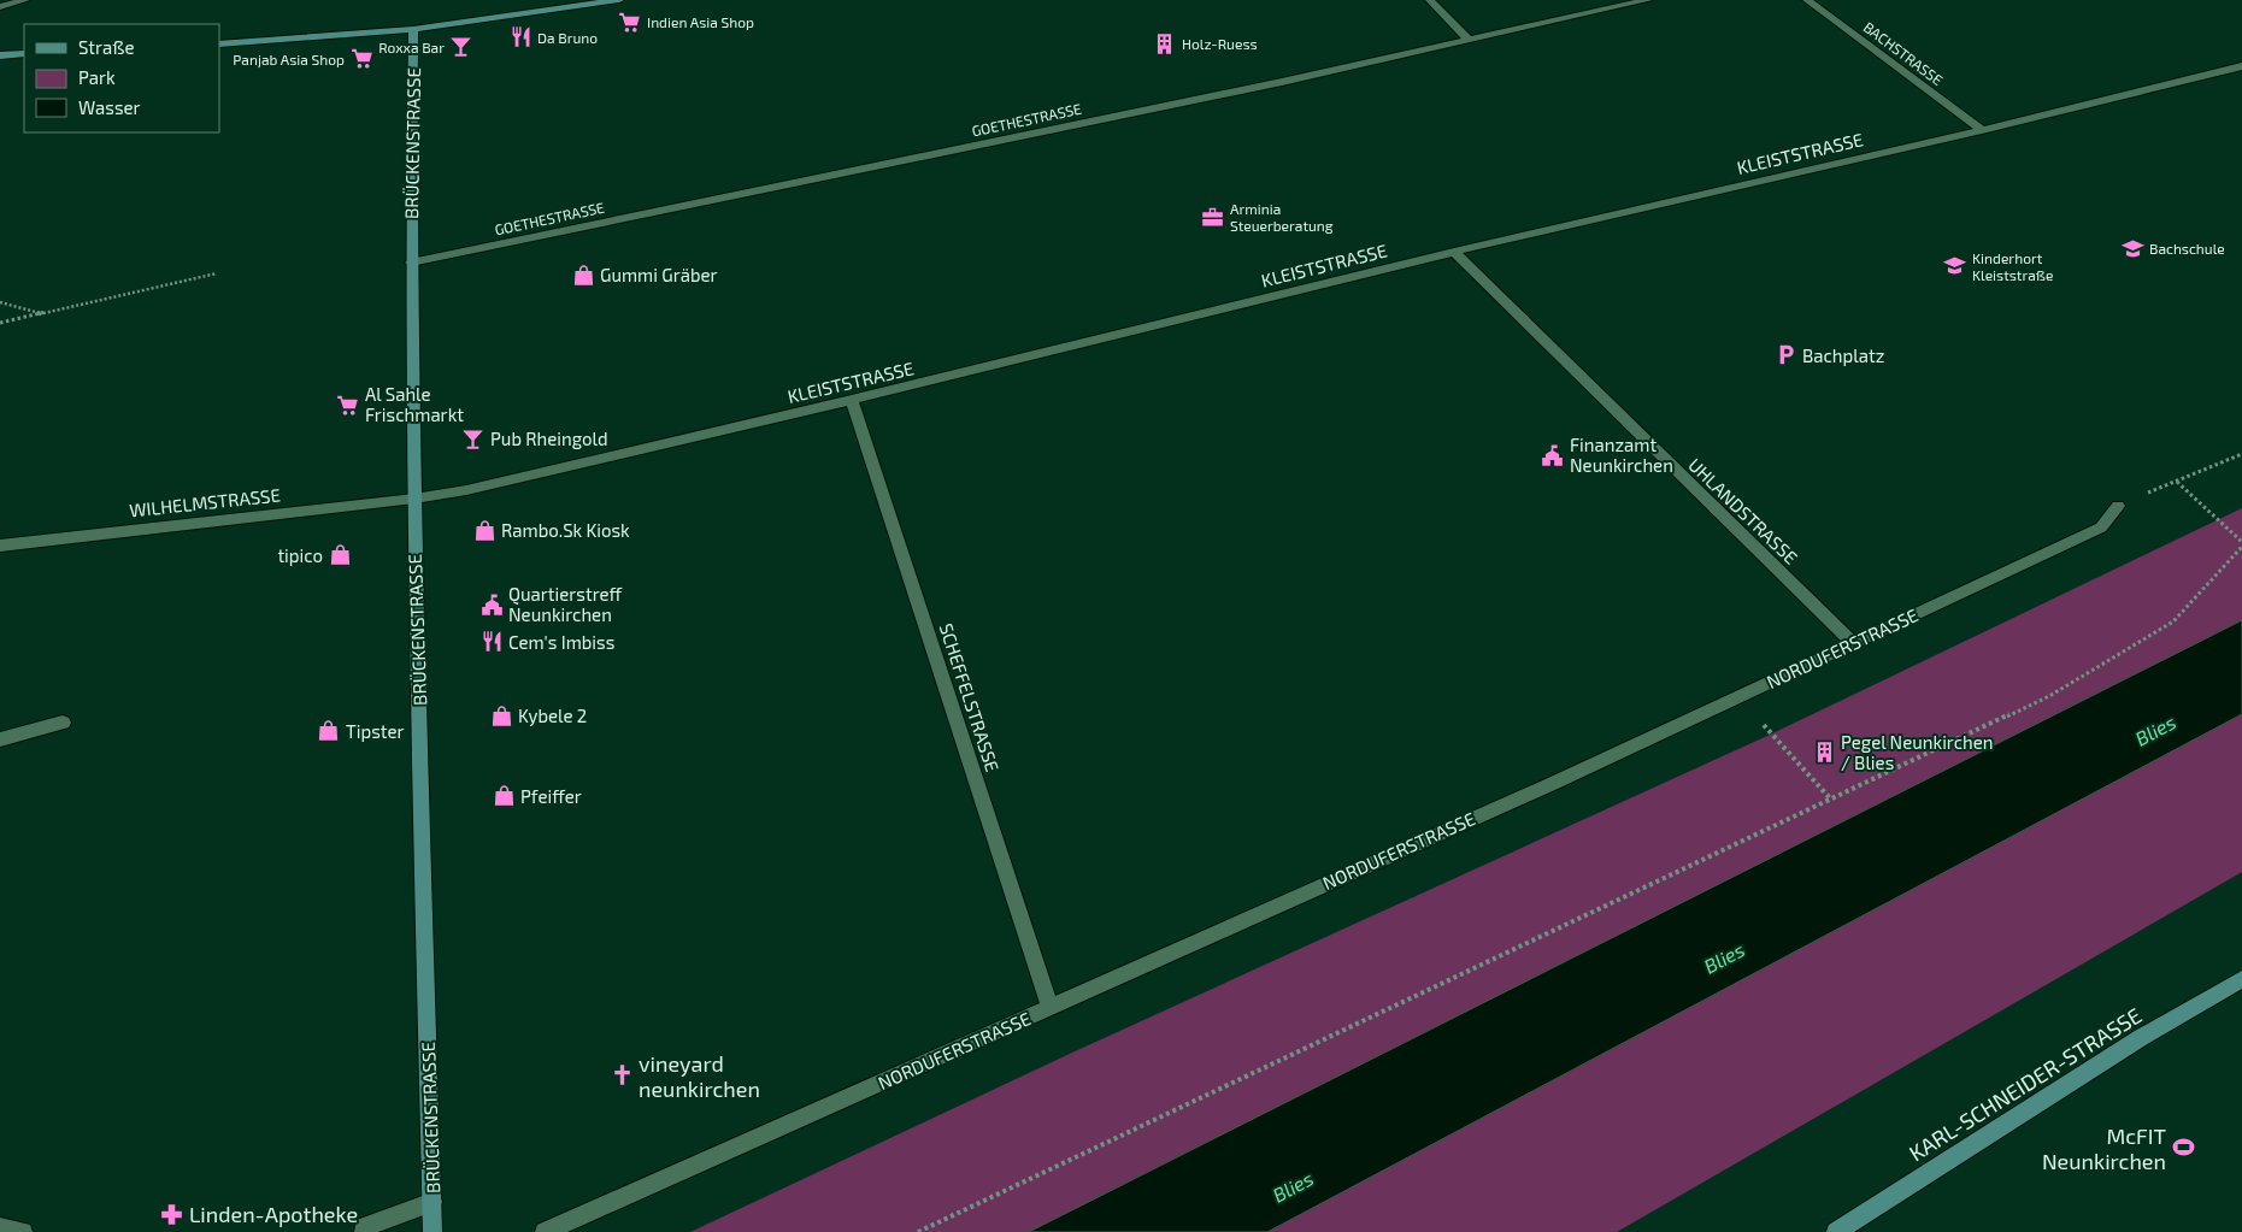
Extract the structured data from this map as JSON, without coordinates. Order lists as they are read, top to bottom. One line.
{"streets":{"street":["BACHSTRASSE","GOETHESTRASSE","BRÜCKENSTRASSE","KLEISTSTRASSE","WILHELMSTRASSE","UHLANDSTRASSE","NORDUFERSTRASSE","SCHEFFELSTRASSE","KARL-SCHNEIDER-STRASSE"]},"crossings":[["BACHSTRASSE","KLEISTSTRASSE"],["GOETHESTRASSE","BRÜCKENSTRASSE"],["BRÜCKENSTRASSE","KLEISTSTRASSE"],["BRÜCKENSTRASSE","WILHELMSTRASSE"],["KLEISTSTRASSE","WILHELMSTRASSE"],["KLEISTSTRASSE","UHLANDSTRASSE"],["KLEISTSTRASSE","SCHEFFELSTRASSE"],["UHLANDSTRASSE","NORDUFERSTRASSE"],["NORDUFERSTRASSE","SCHEFFELSTRASSE"]],"water":["Blies"],"places":{"supermarket":["Indien Asia Shop","Panjab Asia Shop","Al Sahle Frischmarkt"],"restaurant":["Da Bruno","Cem's Imbiss"],"building":["Holz-Ruess","Pegel Neunkirchen / Blies"],"bar":["Roxxa Bar","Pub Rheingold"],"office":["Arminia Steuerberatung"],"school or university":["Bachschule","Kinderhort Kleiststraße"],"shop":["Gummi Gräber","Rambo.Sk Kiosk","tipico","Kybele 2","Tipster","Pfeiffer"],"parking":["Bachplatz"],"public building":["Finanzamt Neunkirchen","Quartierstreff Neunkirchen"],"church":["vineyard neunkirchen"],"sports":["McFIT Neunkirchen"],"pharmacy":["Linden-Apotheke"]},"legend":["Straße","Park","Wasser"]}
